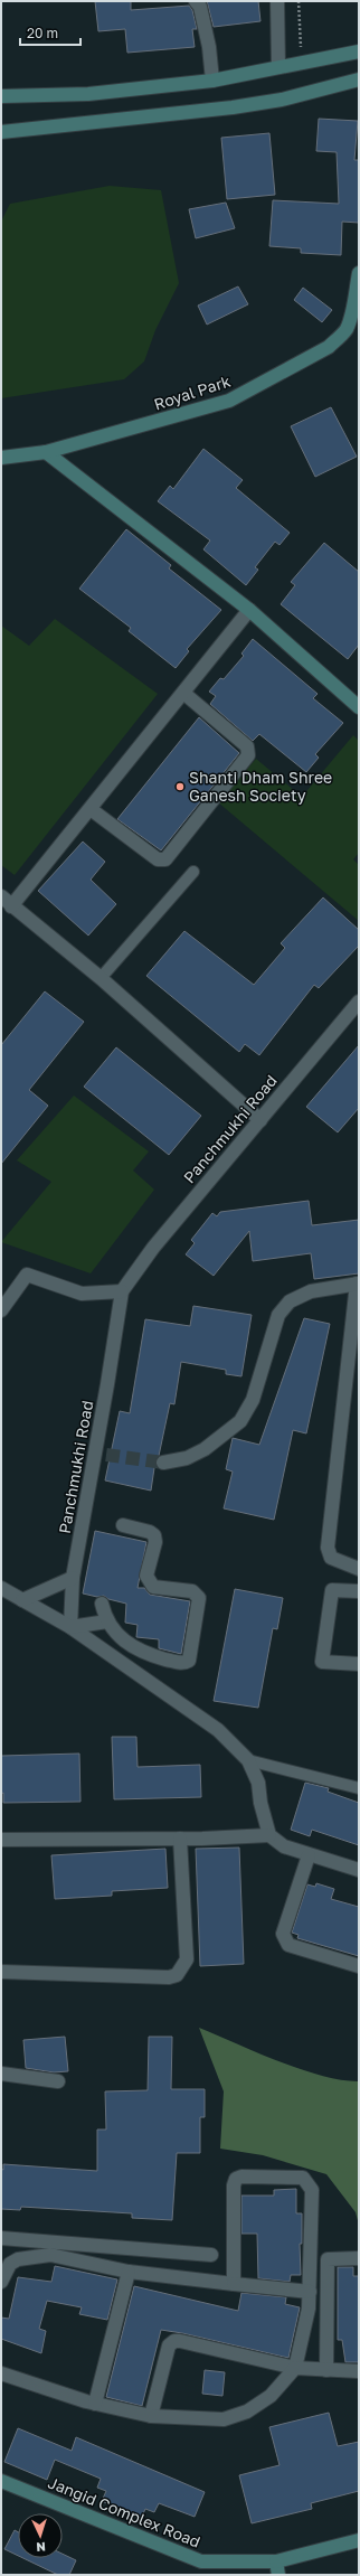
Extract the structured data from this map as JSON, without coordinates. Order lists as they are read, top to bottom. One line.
{"streets":{"street":["Royal Park","Panchmukhi Road","Jangid Complex Road"]},"places":["Shanti Dham Shree Ganesh Society"],"scale_bar":"20 m","north":"bottom"}
